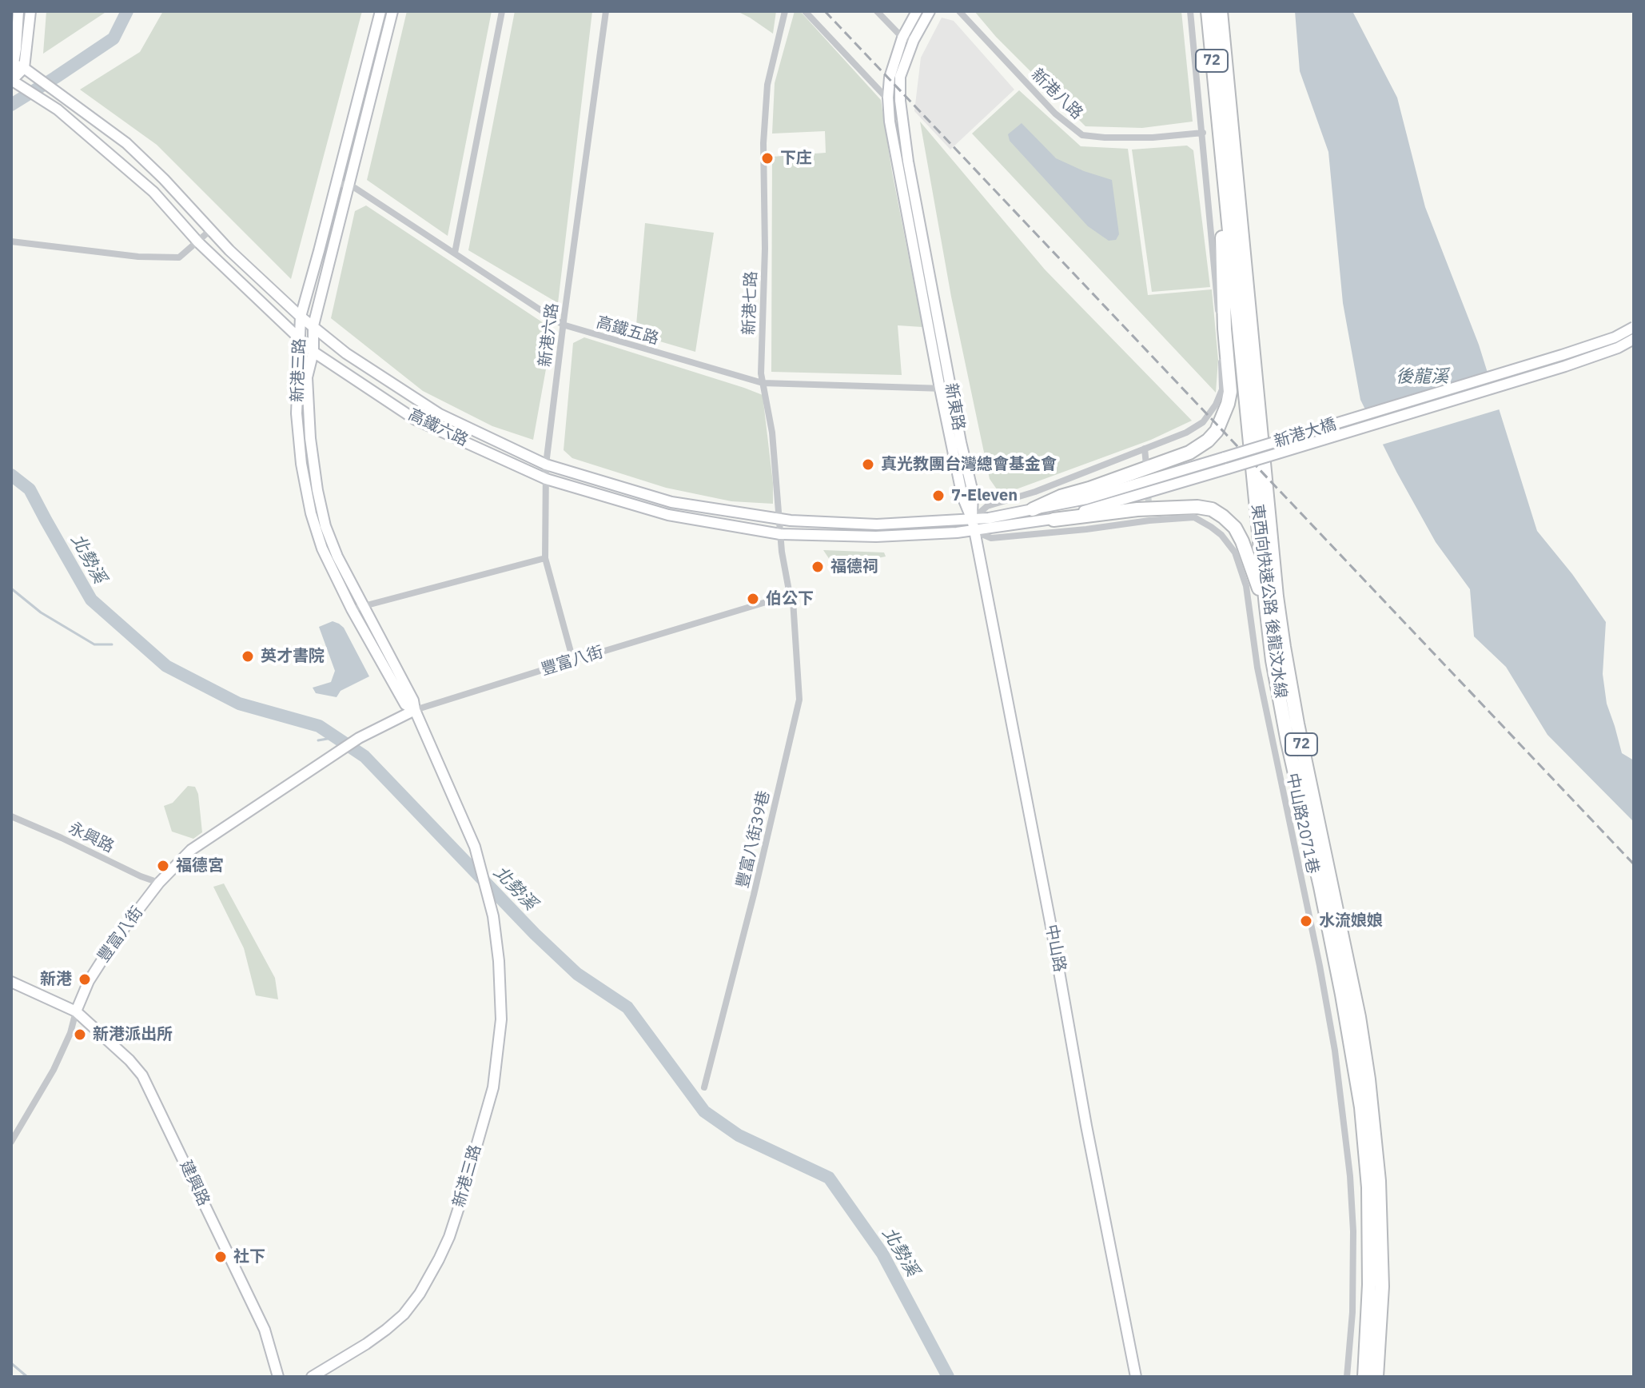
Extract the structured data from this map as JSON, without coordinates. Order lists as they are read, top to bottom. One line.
{"streets":{"highway":["72","東西向快速公路 後龍汶水線"],"street":["新港八路","新港七路","高鐵五路","新港六路","新港三路","新東路","高鐵六路","新港大橋","豐富八街","中山路2071巷","永興路","豐富八街39巷","中山路","建興路"]},"crossings":[["新港七路","高鐵五路"],["新港七路","高鐵六路"],["新港七路","豐富八街"],["新港七路","豐富八街39巷"],["高鐵五路","新港六路"],["高鐵五路","新港三路"],["高鐵五路","新東路"],["新港六路","高鐵六路"],["新港六路","豐富八街"],["新港三路","高鐵六路"],["新港三路","豐富八街"],["新東路","高鐵六路"],["新東路","新港大橋"],["新東路","中山路"],["高鐵六路","新港大橋"],["高鐵六路","中山路2071巷"],["高鐵六路","中山路"],["新港大橋","中山路2071巷"],["新港大橋","中山路"],["豐富八街","永興路"],["豐富八街","豐富八街39巷"],["豐富八街","建興路"],["中山路2071巷","中山路"]],"water":["後龍溪","北勢溪"],"places":["下庄","真光教團台灣總會基金會","7-Eleven","福德祠","伯公下","英才書院","福德宮","水流娘娘","新港","新港派出所","社下"]}
